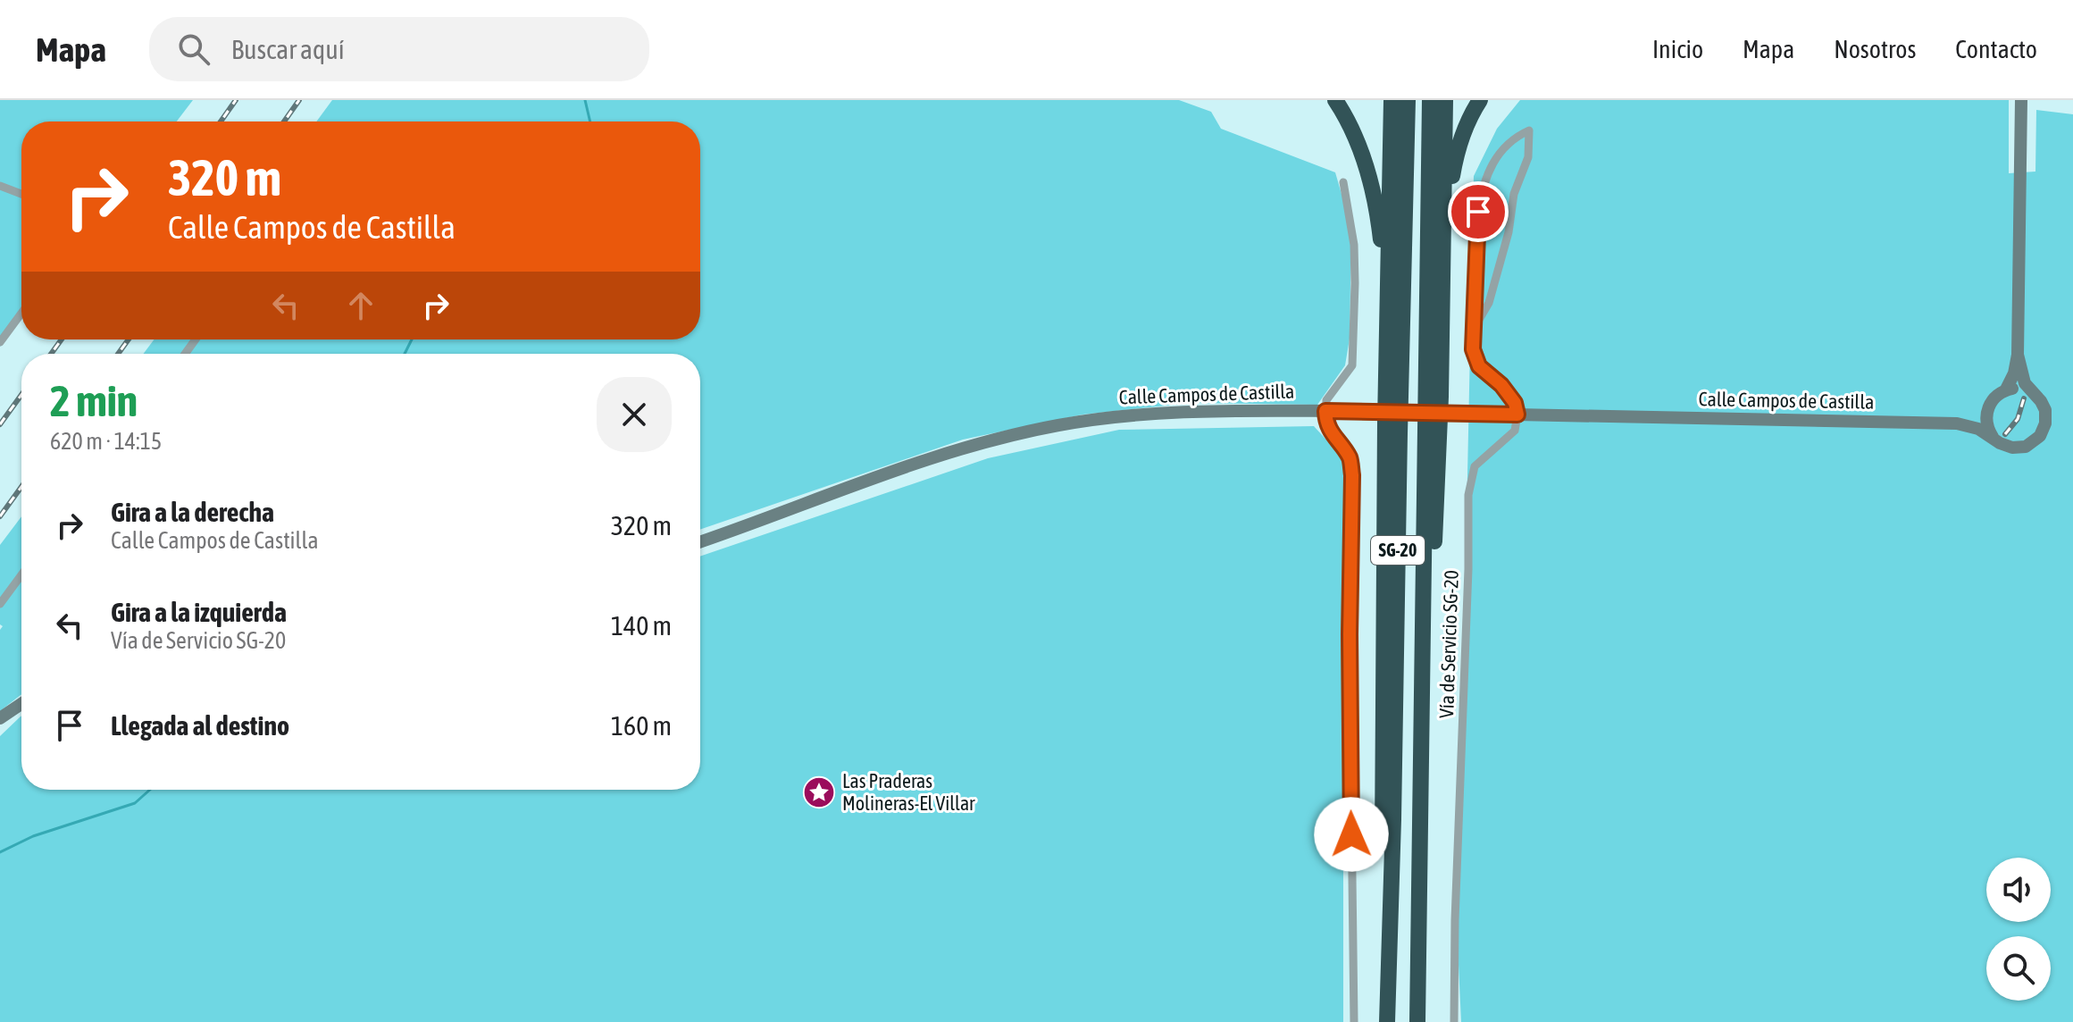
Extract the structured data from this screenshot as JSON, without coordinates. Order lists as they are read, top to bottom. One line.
{"streets":{"highway":["SG-20"],"main road":["Calle Campos de Castilla"],"street":["Vía de Servicio SG-20"]},"crossings":[["Calle Campos de Castilla","Vía de Servicio SG-20"]],"places":{"place":["Las Praderas Molineras-El Villar"]},"page":{"header":"Mapa","search":"Buscar aquí","nav":["Inicio","Mapa","Nosotros","Contacto"],"turn":["320 m","Calle Campos de Castilla"],"heading":["2 min","620 m · 14:15"],"list":[{"name":"Gira a la derecha","note":"Calle Campos de Castilla","value":"320 m"},{"name":"Gira a la izquierda","note":"Vía de Servicio SG-20","value":"140 m"},{"name":"Llegada al destino","value":"160 m"}]}}
